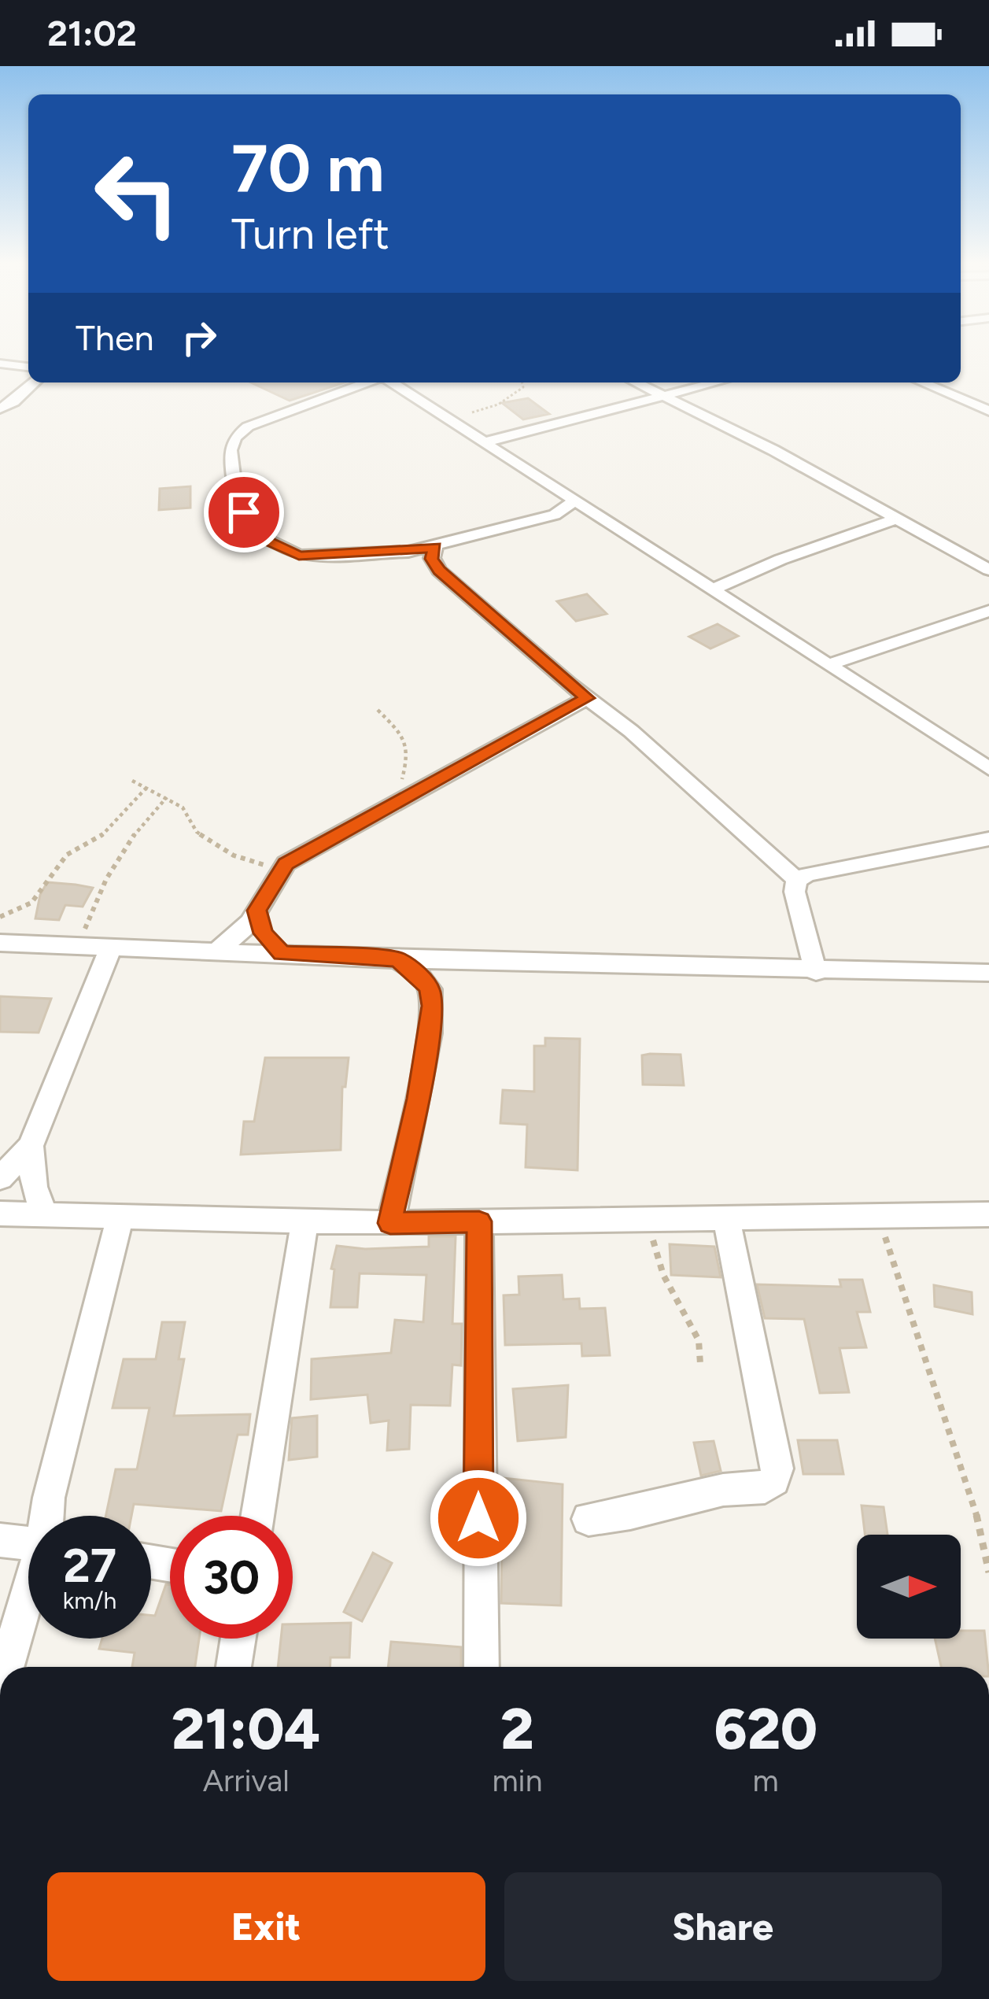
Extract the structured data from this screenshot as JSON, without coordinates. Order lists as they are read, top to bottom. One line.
{"north":"right","page":{"status":"21:02","turn":["70 m","Turn left"],"then":"Then","speed":"27 km/h","limit":"30","eta":["21:04","Arrival","2","min","620","m"],"buttons":["Exit","Share"]}}
